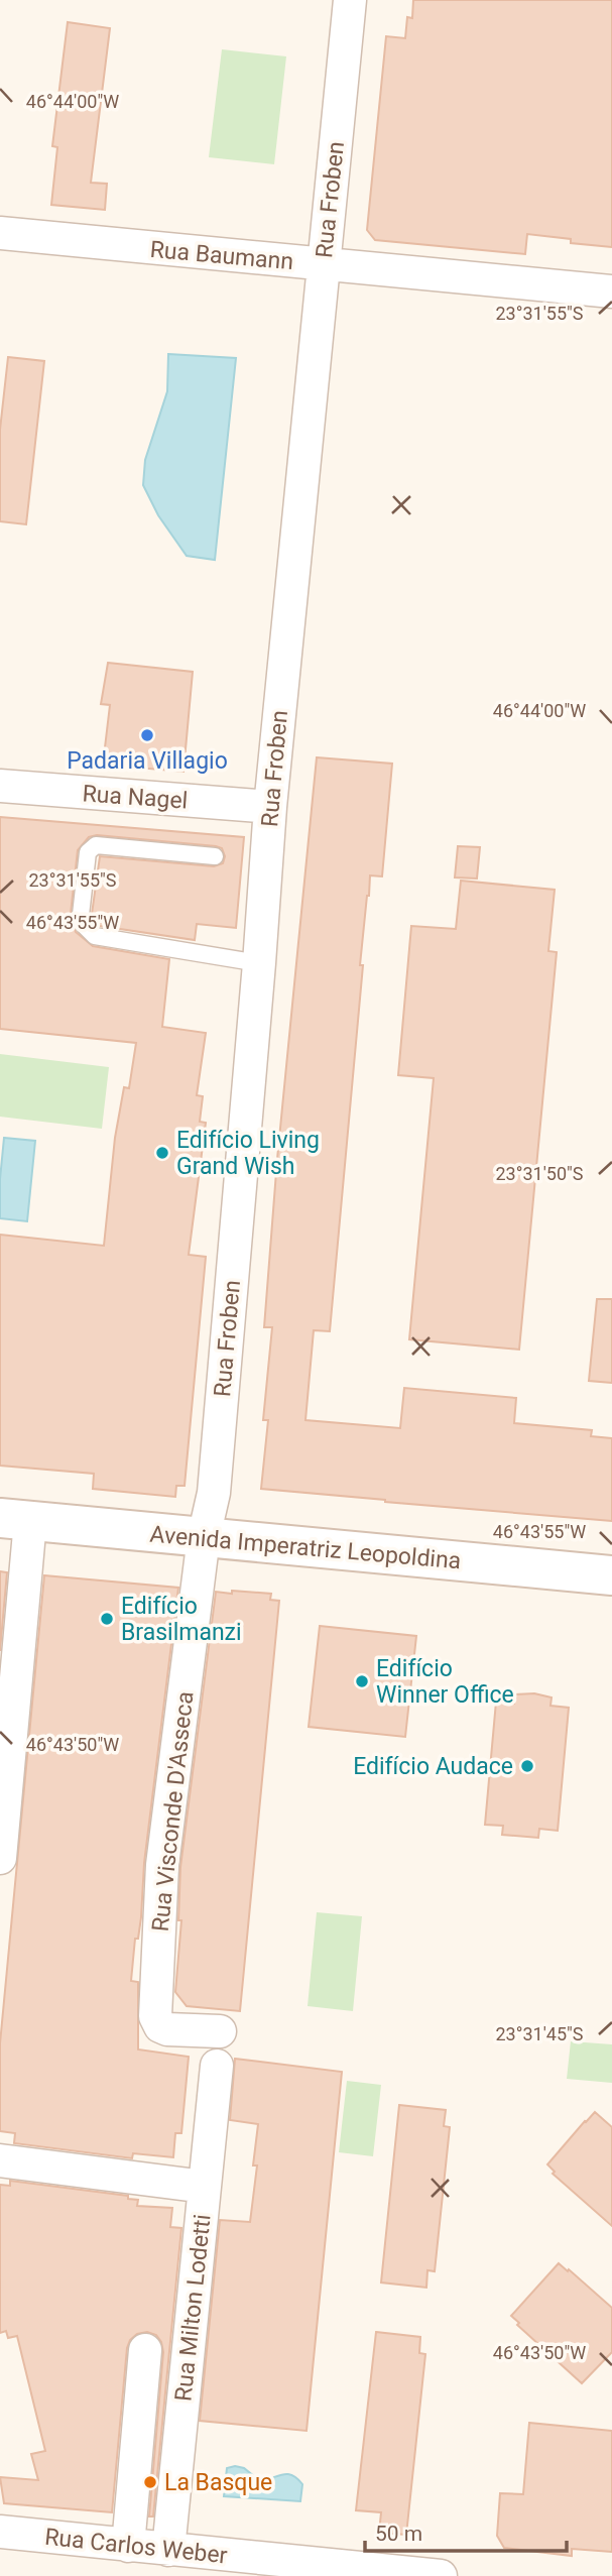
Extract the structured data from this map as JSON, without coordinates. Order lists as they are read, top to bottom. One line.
{"streets":{"main road":["Avenida Imperatriz Leopoldina"],"street":["Rua Froben","Rua Baumann","Rua Nagel","Rua Visconde D'Asseca","Rua Milton Lodetti","Rua Carlos Weber"]},"crossings":[["Rua Froben","Rua Baumann"],["Rua Froben","Rua Nagel"],["Rua Froben","Avenida Imperatriz Leopoldina"],["Rua Froben","Rua Visconde D'Asseca"],["Avenida Imperatriz Leopoldina","Rua Visconde D'Asseca"],["Rua Milton Lodetti","Rua Carlos Weber"]],"places":["Padaria Villagio","Edifício Living Grand Wish","Edifício Brasilmanzi","Edifício Winner Office","Edifício Audace","La Basque"],"scale_bar":"50 m","coordinates":["46°44'00\"W","23°31'55\"S","46°43'55\"W","23°31'50\"S","46°43'50\"W","23°31'45\"S"]}
